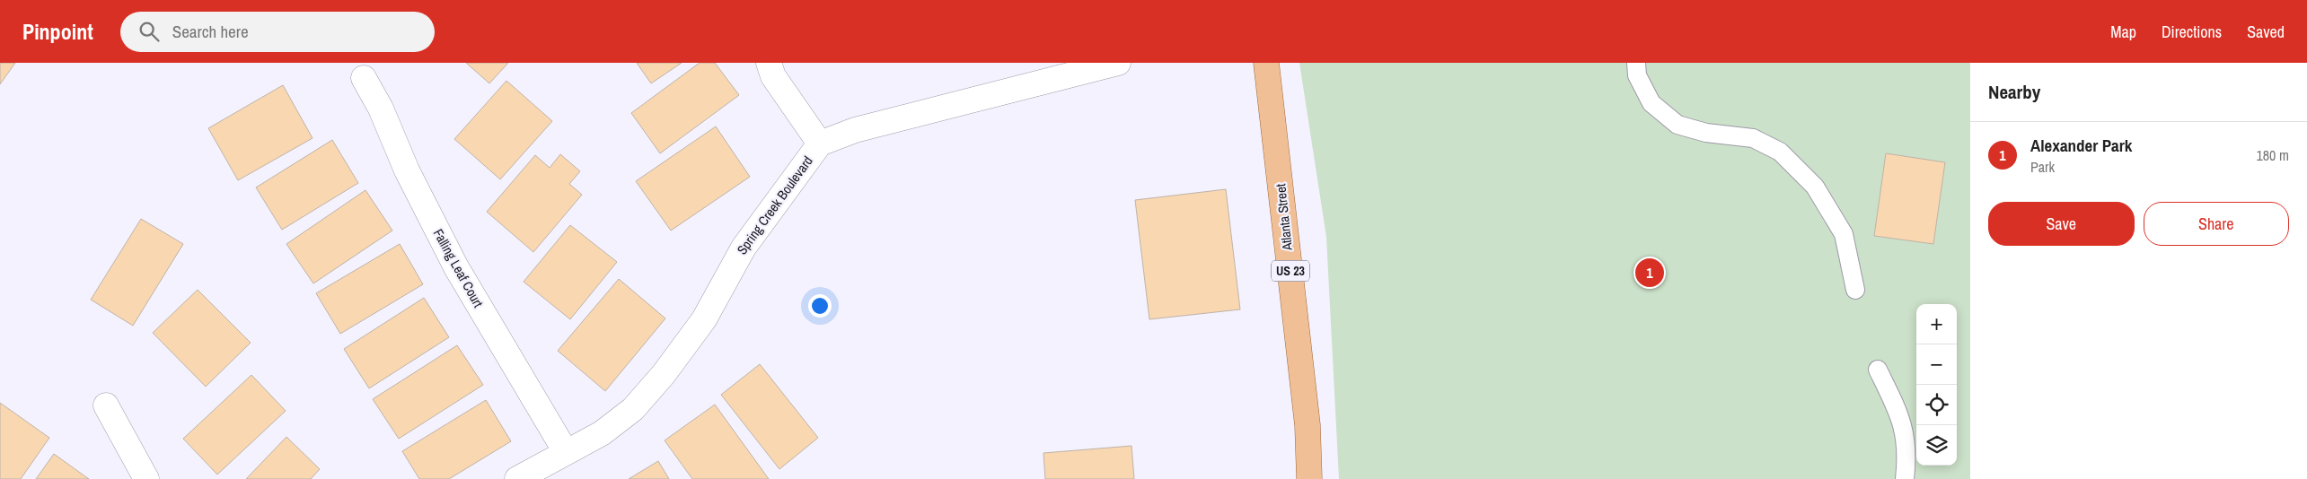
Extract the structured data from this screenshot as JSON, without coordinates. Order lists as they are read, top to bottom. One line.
{"streets":{"main road":["Atlanta Street","US 23"],"street":["Spring Creek Boulevard","Falling Leaf Court"]},"crossings":[["Spring Creek Boulevard","Falling Leaf Court"]],"page":{"header":"Pinpoint","search":"Search here","nav":["Map","Directions","Saved"],"heading":"Nearby","list":[{"mark":"1","name":"Alexander Park","note":"Park","value":"180 m"}],"buttons":["Save","Share"],"pins":"1","map_buttons":["+","−"]}}
